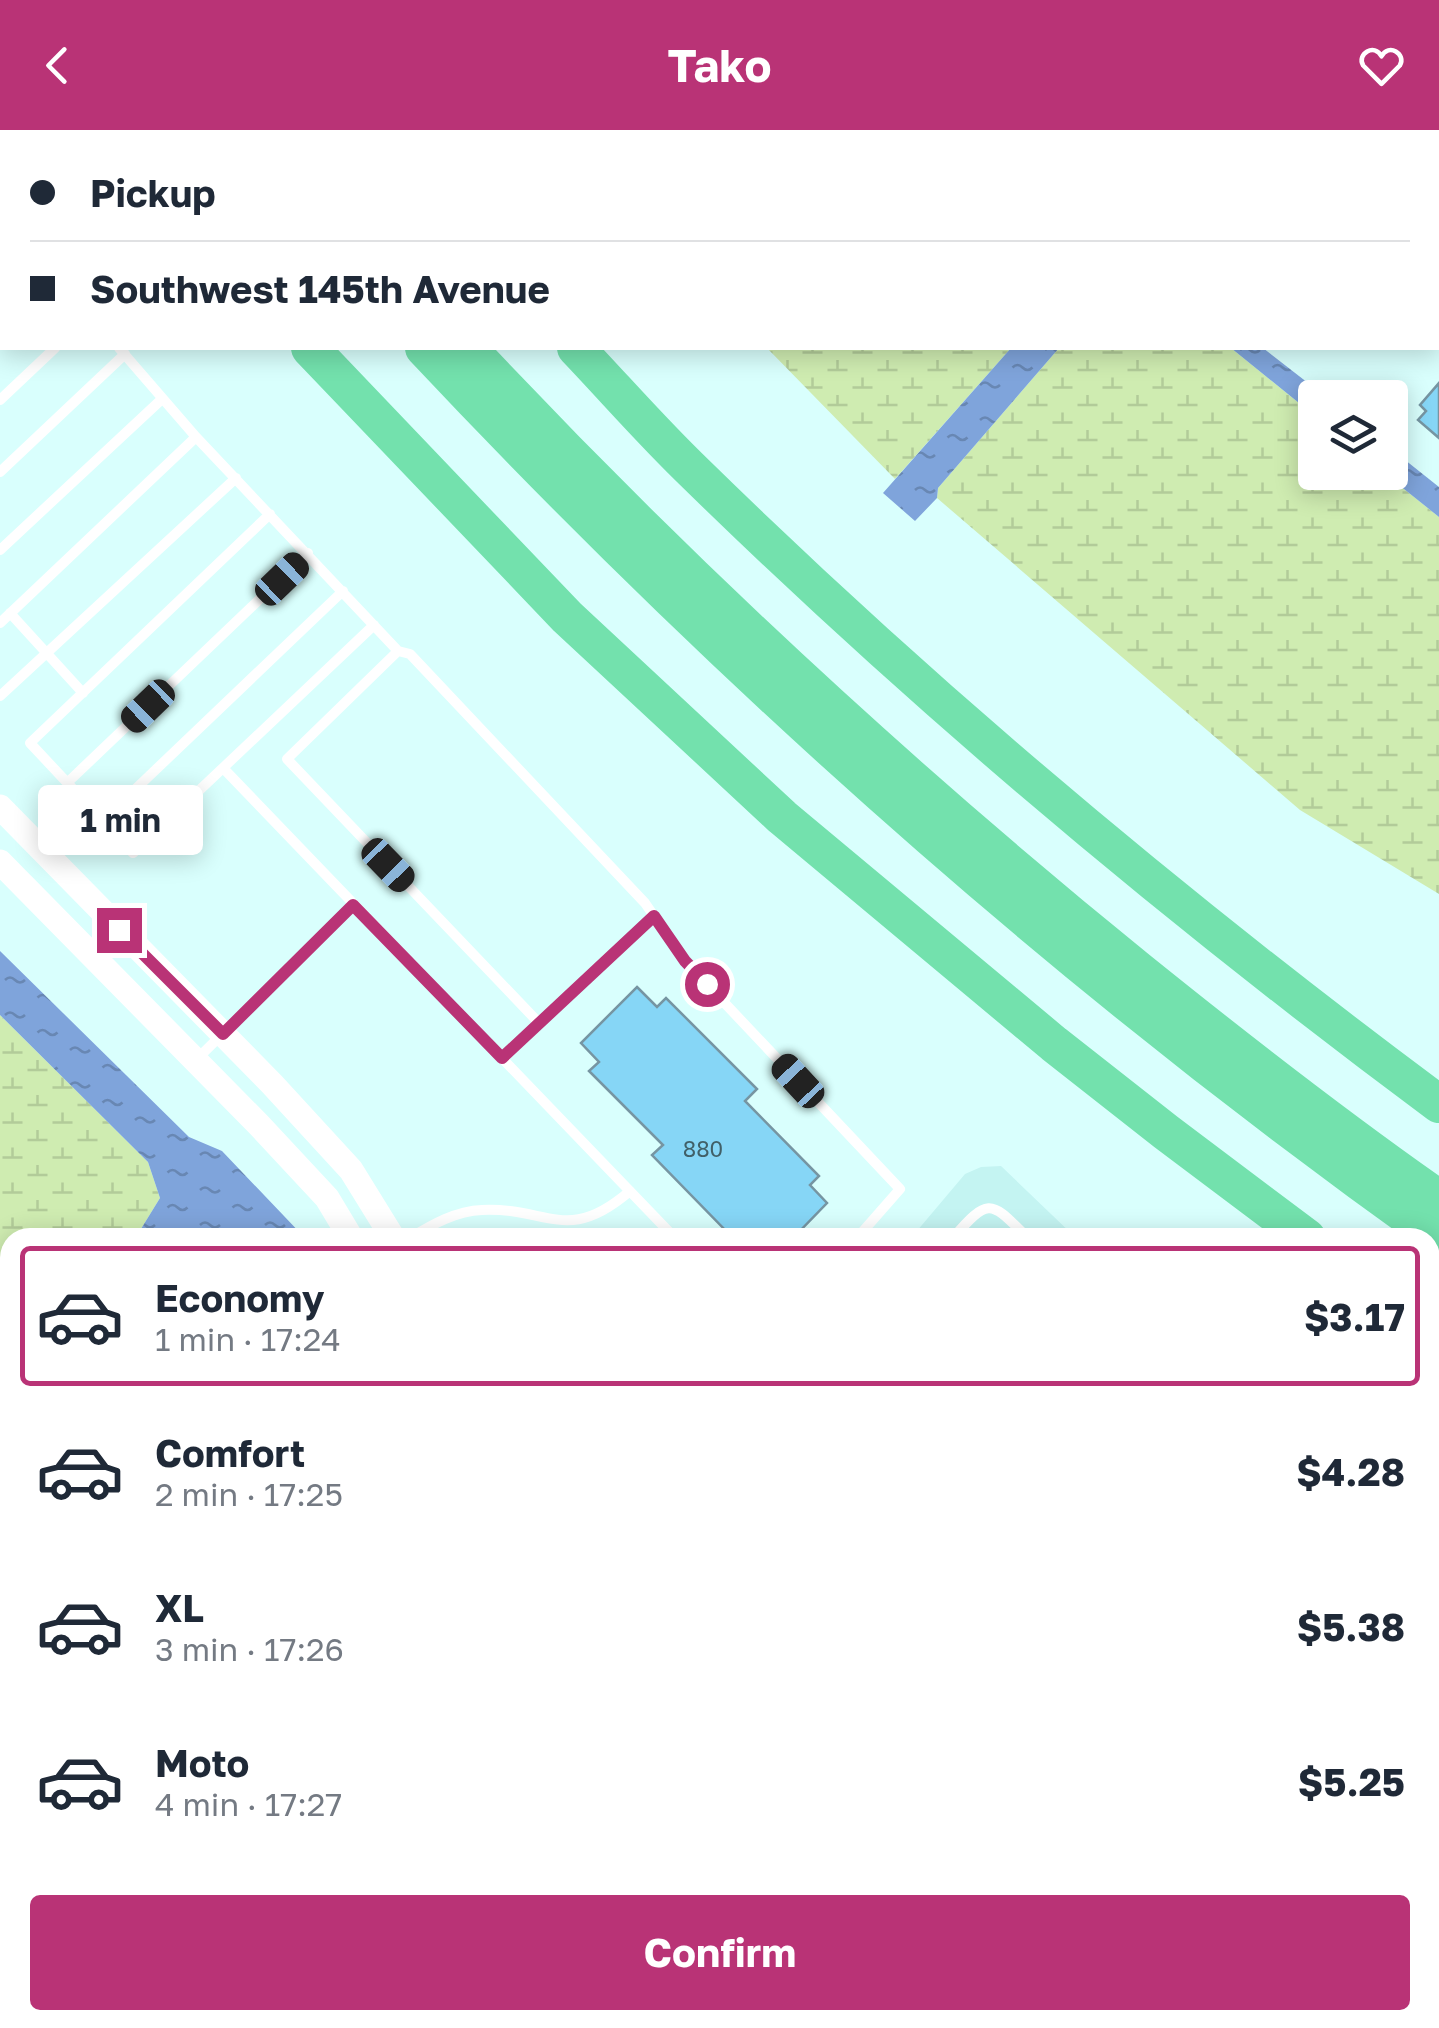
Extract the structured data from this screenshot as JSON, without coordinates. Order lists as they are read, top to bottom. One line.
{"house_numbers":["880"],"page":{"header":"Tako","banner":["Pickup","Southwest 145th Avenue"],"bubble":"1 min","list":[{"name":"Economy","note":"1 min · 17:24","value":"$3.17"},{"name":"Comfort","note":"2 min · 17:25","value":"$4.28"},{"name":"XL","note":"3 min · 17:26","value":"$5.38"},{"name":"Moto","note":"4 min · 17:27","value":"$5.25"}],"buttons":"Confirm"}}
